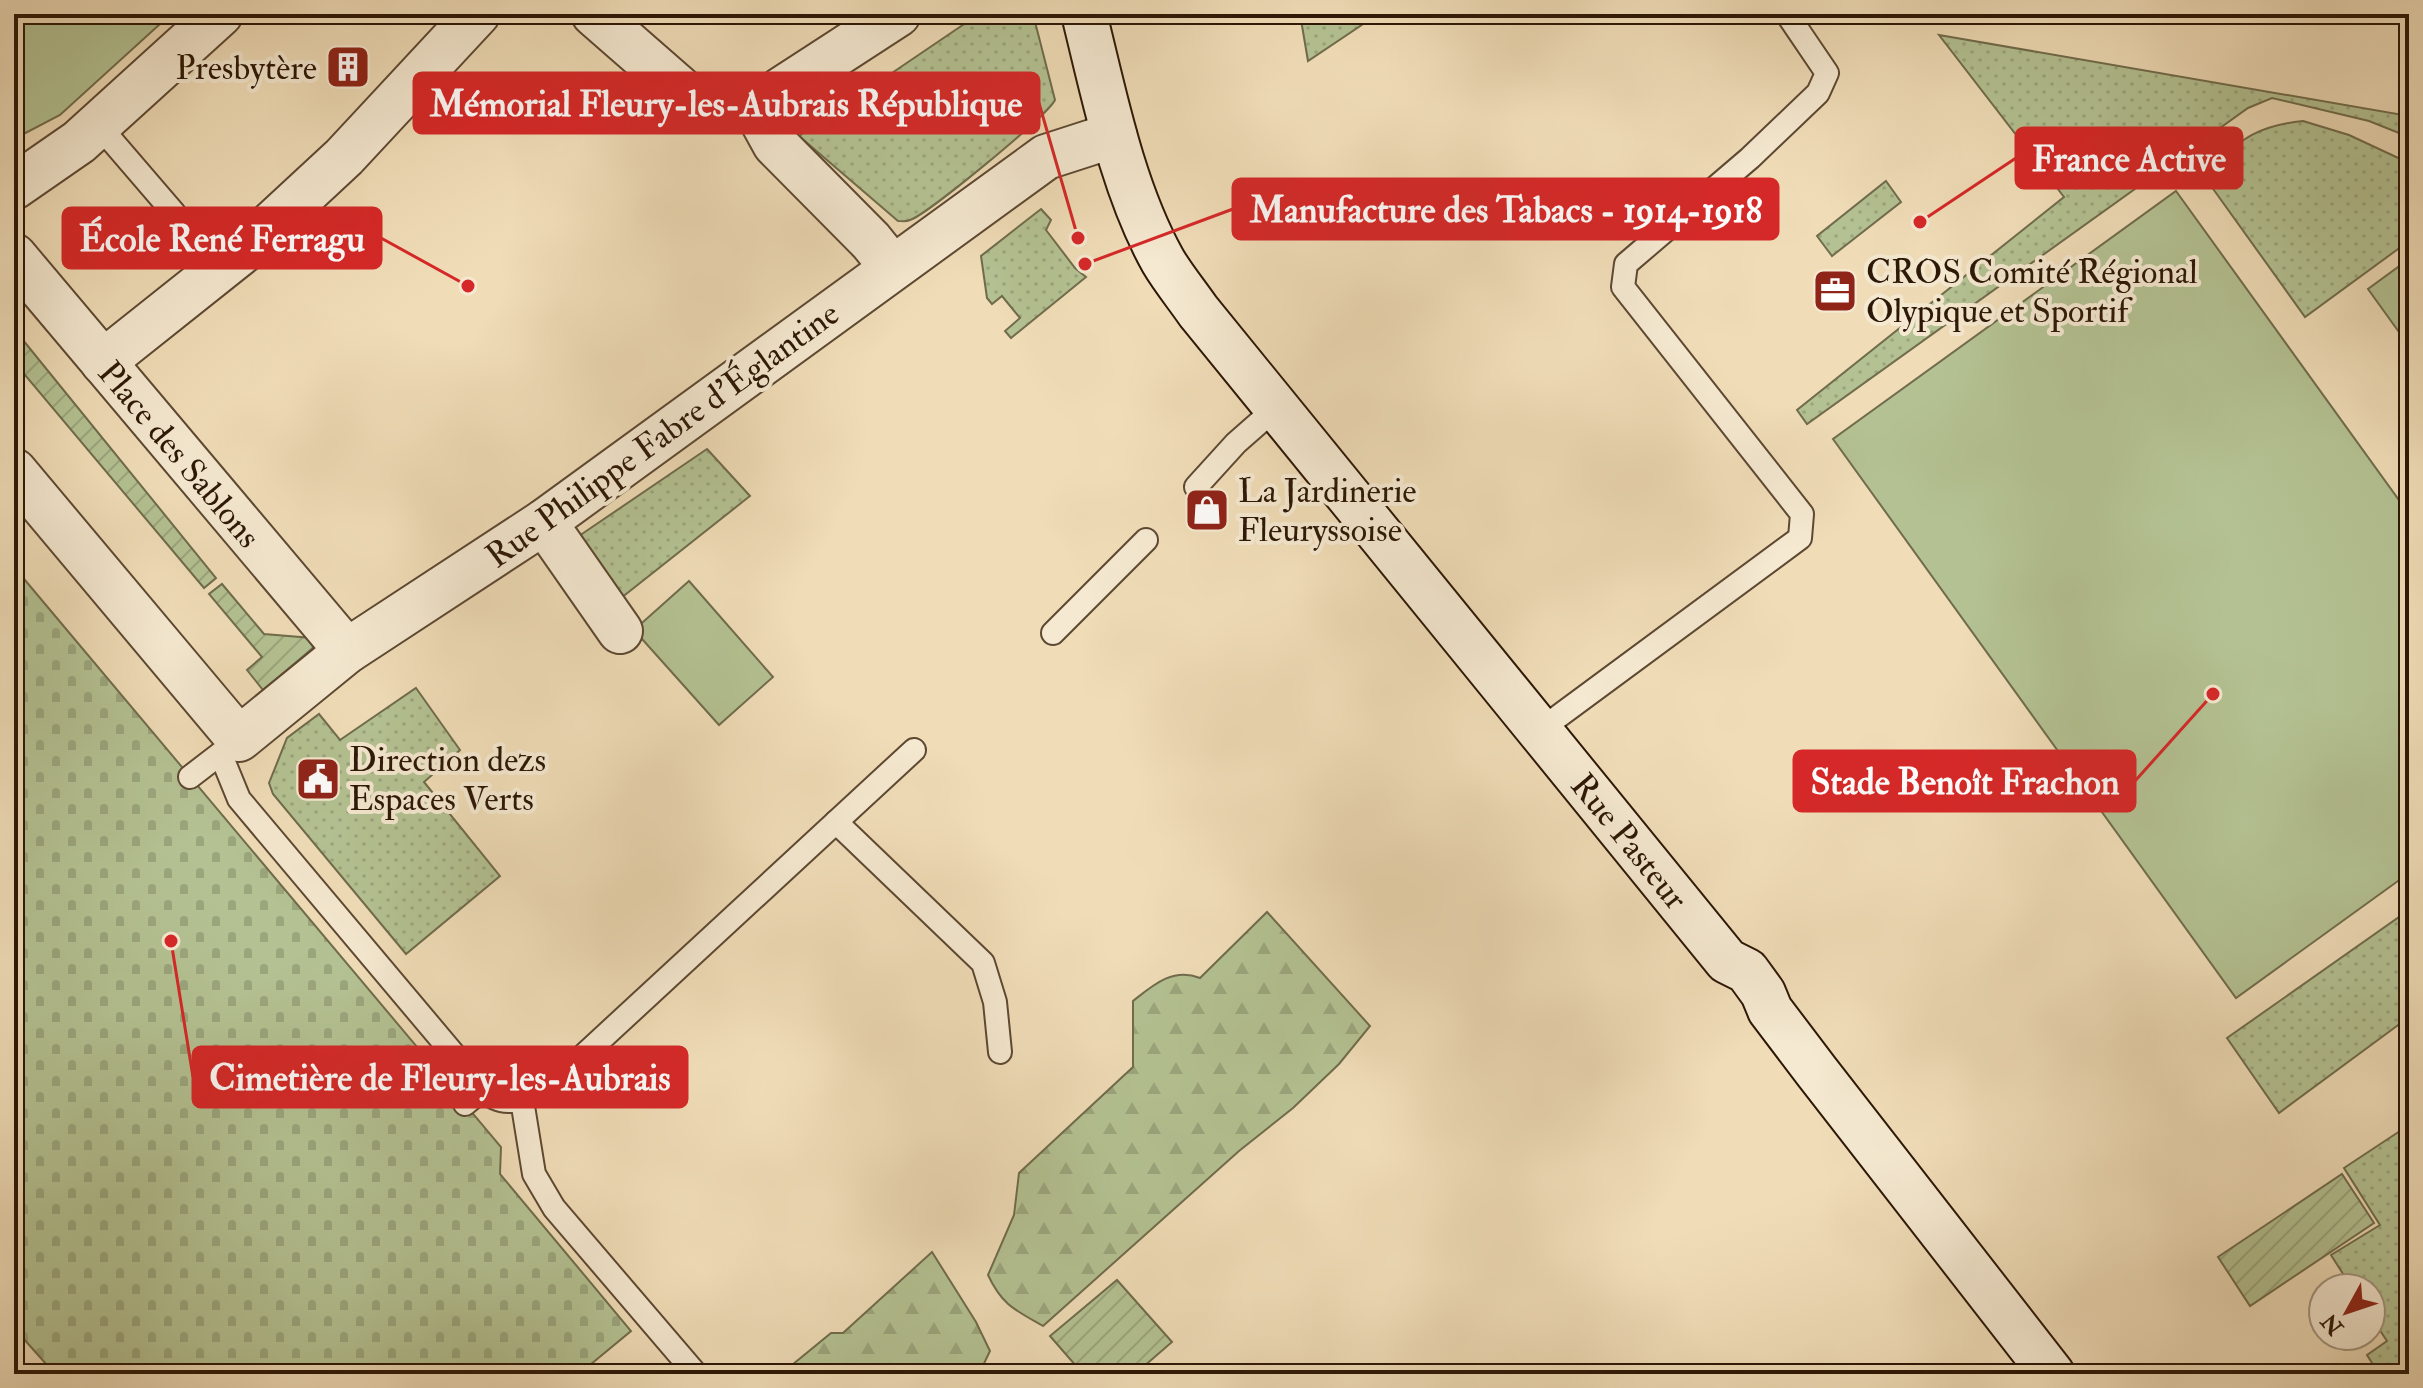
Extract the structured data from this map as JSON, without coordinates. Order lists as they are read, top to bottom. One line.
{"streets":{"street":["Rue Philippe Fabre d'Églantine","Place des Sablons","Rue Pasteur"]},"crossings":[["Rue Philippe Fabre d'Églantine","Place des Sablons"],["Rue Philippe Fabre d'Églantine","Rue Pasteur"]],"places":{"building":["Presbytère"],"other":["France Active","Mémorial Fleury-les-Aubrais République","Manufacture des Tabacs - 1914-1918","École René Ferragu","Stade Benoît Frachon","Cimetière de Fleury-les-Aubrais"],"office":["CROS Comité Régional Olypique et Sportif"],"shop":["La Jardinerie Fleuryssoise"],"public building":["Direction dezs Espaces Verts"]},"north":"bottom left"}
